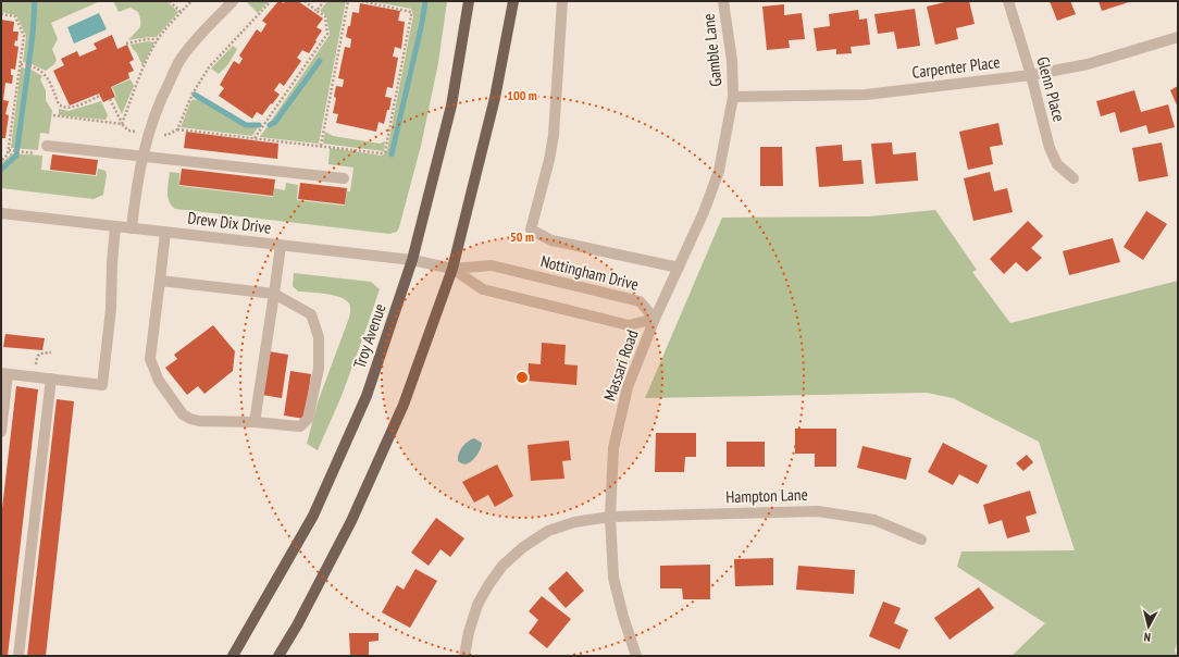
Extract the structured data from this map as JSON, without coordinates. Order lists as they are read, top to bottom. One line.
{"streets":{"main road":["Troy Avenue"],"street":["Gamble Lane","Carpenter Place","Glenn Place","Drew Dix Drive","Nottingham Drive","Massari Road","Hampton Lane"]},"crossings":[["Gamble Lane","Carpenter Place"],["Gamble Lane","Massari Road"],["Carpenter Place","Glenn Place"],["Carpenter Place","Massari Road"],["Drew Dix Drive","Nottingham Drive"],["Drew Dix Drive","Troy Avenue"],["Nottingham Drive","Massari Road"],["Massari Road","Hampton Lane"]],"north":"bottom","rings":["100 m","50 m"]}
